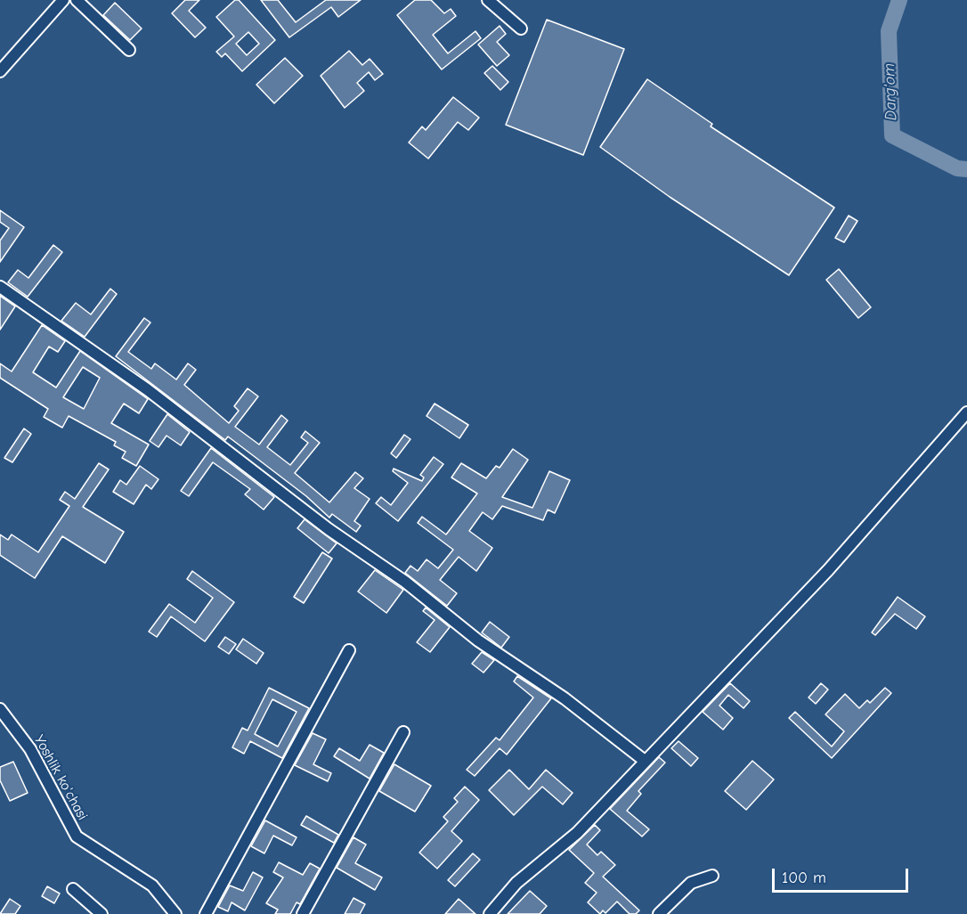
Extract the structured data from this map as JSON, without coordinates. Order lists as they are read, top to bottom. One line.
{"streets":{"street":["Yoshlik ko'chasi"]},"water":["Darg'om"],"scale_bar":"100 m"}
